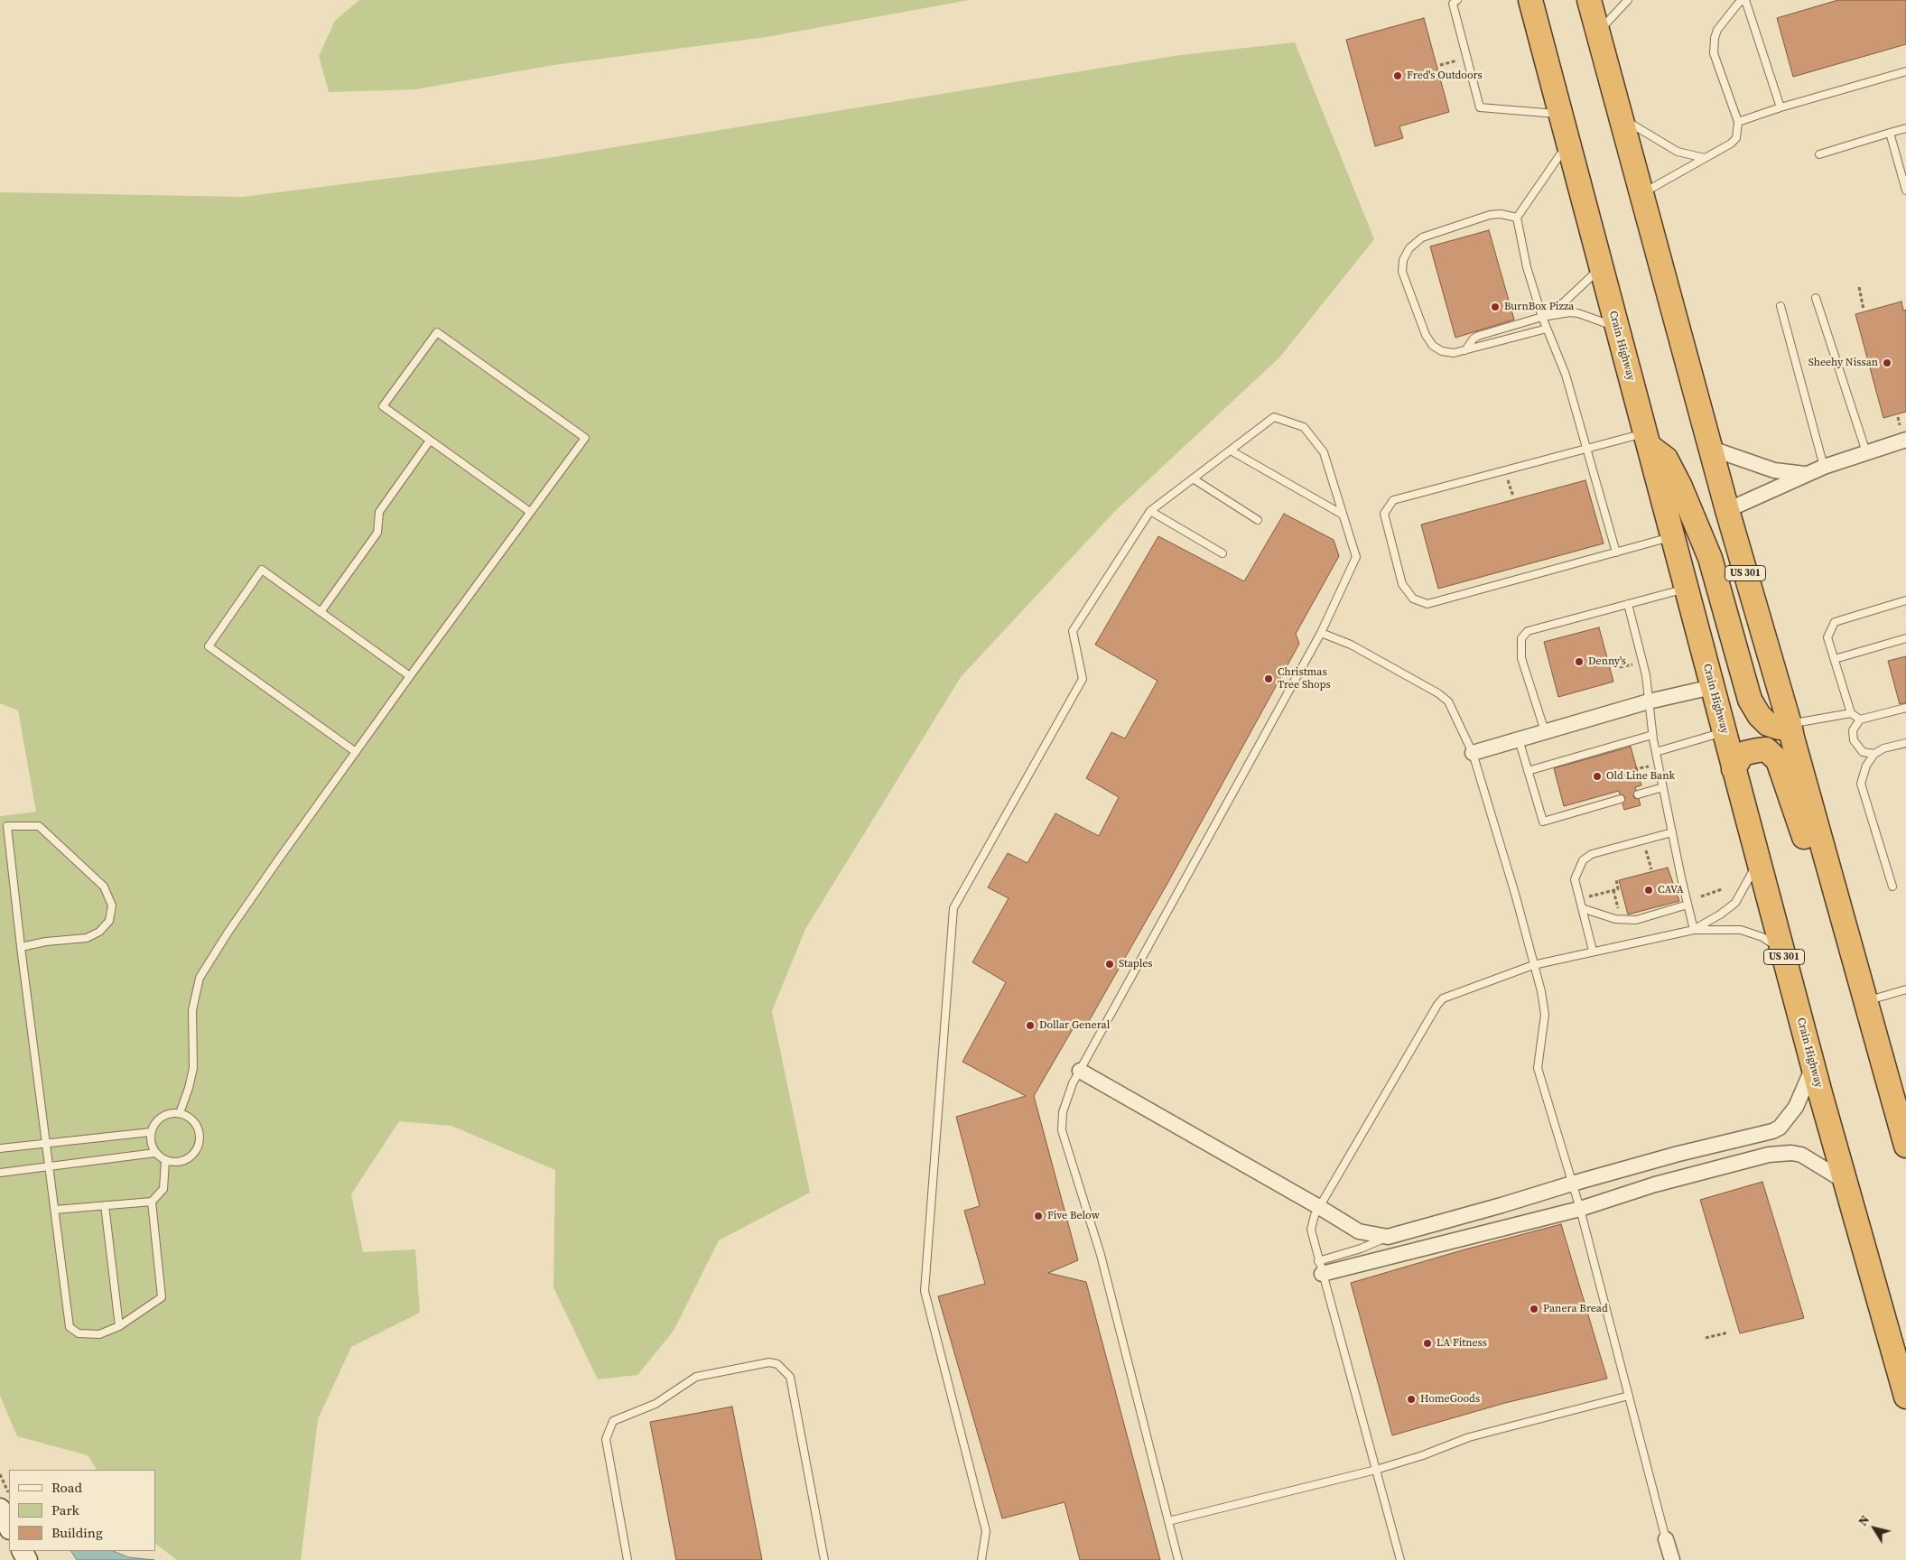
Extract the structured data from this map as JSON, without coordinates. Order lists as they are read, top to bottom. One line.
{"streets":{"highway":["Crain Highway","US 301"]},"places":["Fred's Outdoors","BurnBox Pizza","Sheehy Nissan","Denny's","Christmas Tree Shops","Old Line Bank","CAVA","Staples","Dollar General","Five Below","Panera Bread","LA Fitness","HomeGoods"],"legend":["Road","Park","Building"],"north":"top left"}
